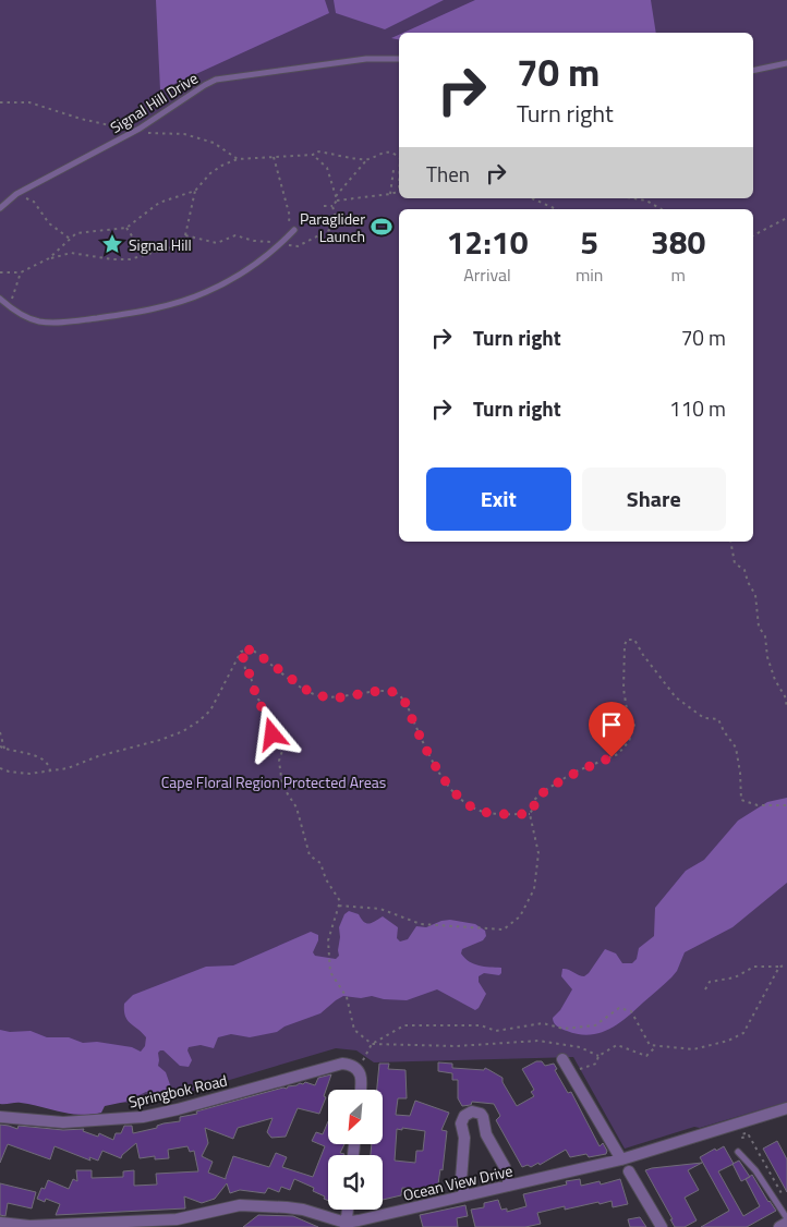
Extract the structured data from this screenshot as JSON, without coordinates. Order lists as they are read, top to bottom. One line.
{"streets":{"street":["Springbok Road","Ocean View Drive"],"lane":["Signal Hill Drive"]},"parks":["Cape Floral Region Protected Areas"],"places":{"sports":["Paraglider Launch"],"place":["Signal Hill"]},"north":"bottom left","page":{"turn":["70 m","Turn right"],"then":"Then","eta":["12:10","Arrival","5","min","380","m"],"list":[{"name":"Turn right","value":"70 m"},{"name":"Turn right","value":"110 m"}],"buttons":["Exit","Share"]}}
